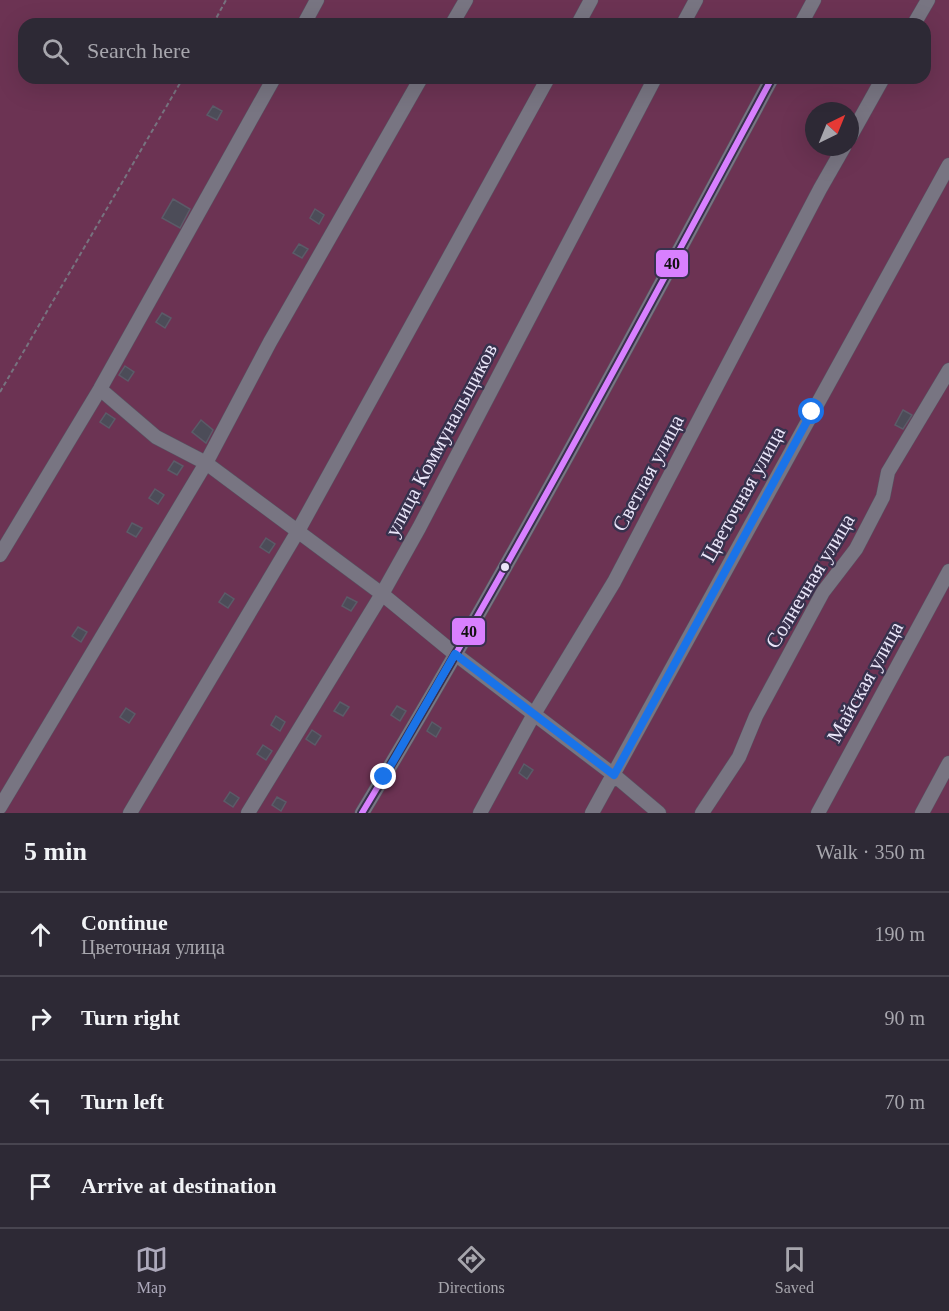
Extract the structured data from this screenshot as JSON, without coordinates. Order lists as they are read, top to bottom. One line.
{"streets":{"street":["улица Коммунальщиков","Светлая улица","Цветочная улица","Солнечная улица","Майская улица"]},"lines":["transit line 40"],"north":"top right","page":{"search":"Search here","heading":["5 min","Walk · 350 m"],"list":[["Continue","Цветочная улица","190 m"],["Turn right","90 m"],["Turn left","70 m"],"Arrive at destination"],"nav":["Map","Directions","Saved"]}}
